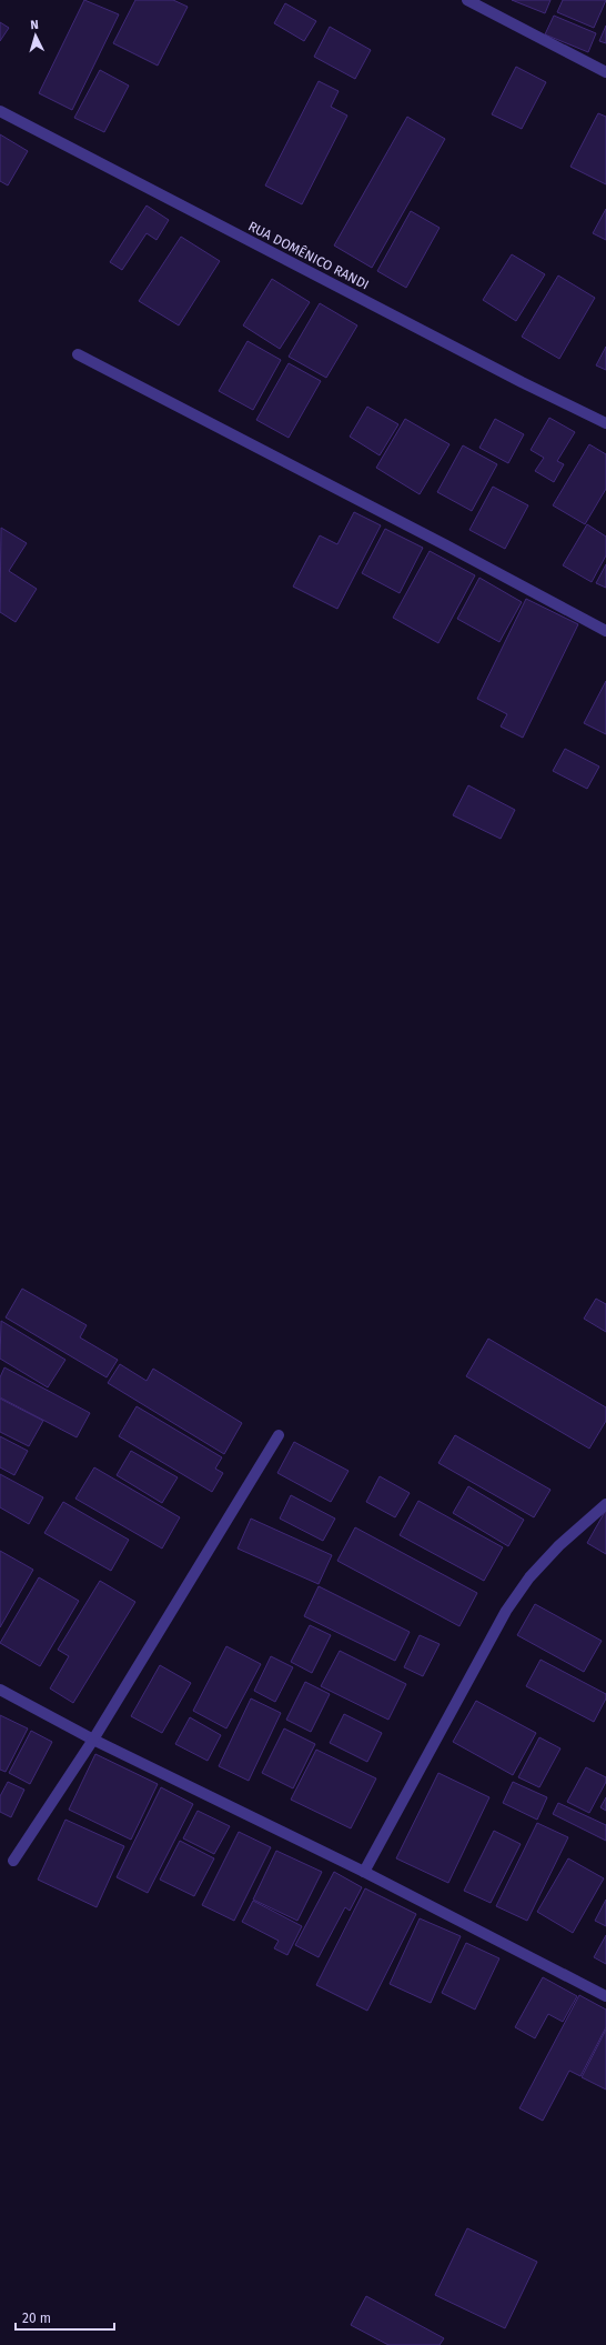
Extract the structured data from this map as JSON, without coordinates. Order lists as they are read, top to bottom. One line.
{"streets":{"street":["RUA DOMÊNICO RANDI"]},"scale_bar":"20 m","north":"top"}
